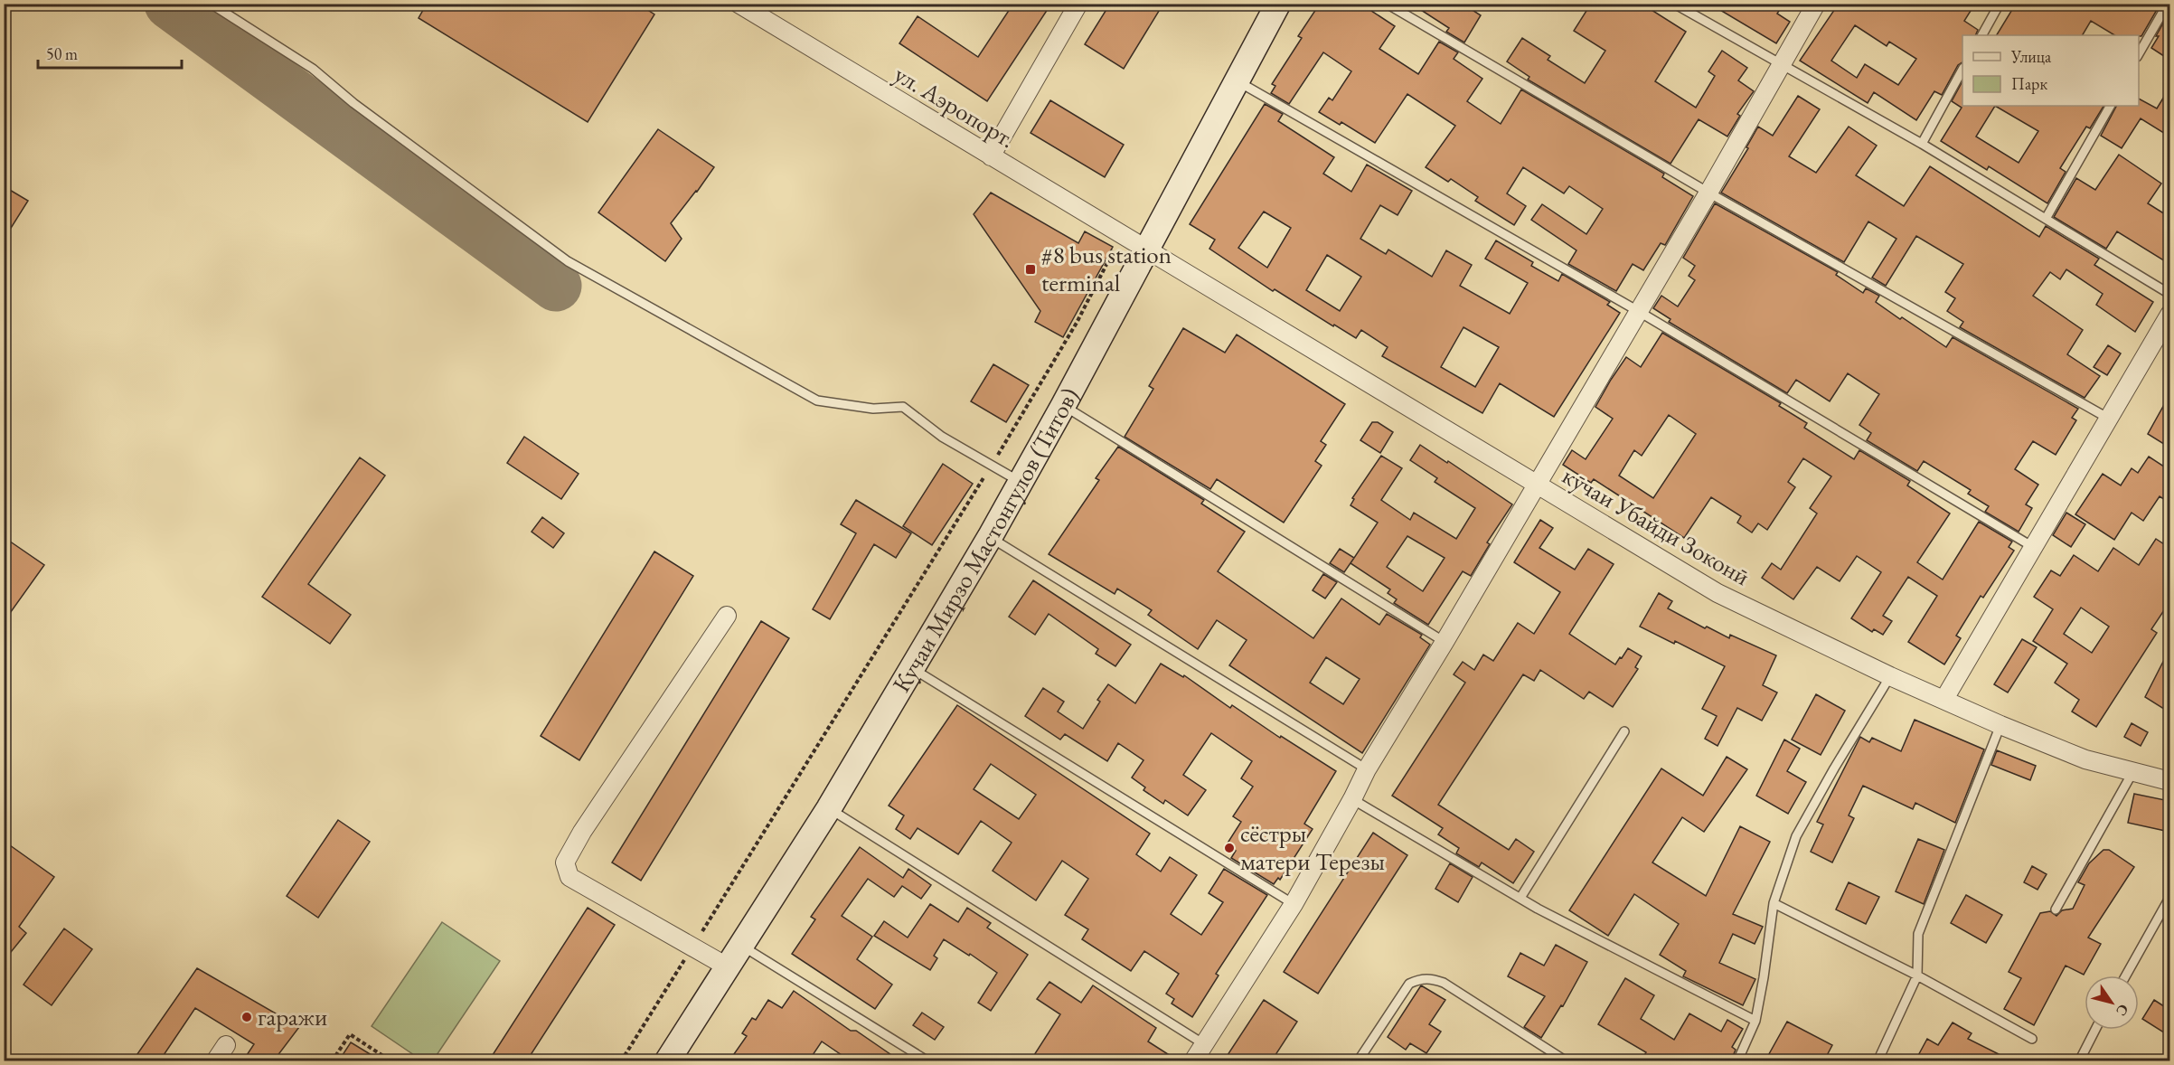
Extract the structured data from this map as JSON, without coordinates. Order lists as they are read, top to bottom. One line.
{"streets":{"street":["ул. Аэропорт.","кӯчаи Убайди Зоконӣ","Кучаи Мирзо Мастонгулов (Титов)"]},"crossings":[["ул. Аэропорт.","кӯчаи Убайди Зоконӣ"],["ул. Аэропорт.","Кучаи Мирзо Мастонгулов (Титов)"],["кӯчаи Убайди Зоконӣ","Кучаи Мирзо Мастонгулов (Титов)"]],"places":{"transit":["#8 bus station terminal"],"other":["сёстры матери Терезы","гаражи"]},"legend":["Улица","Парк"],"scale_bar":"50 m","north":"bottom right"}
